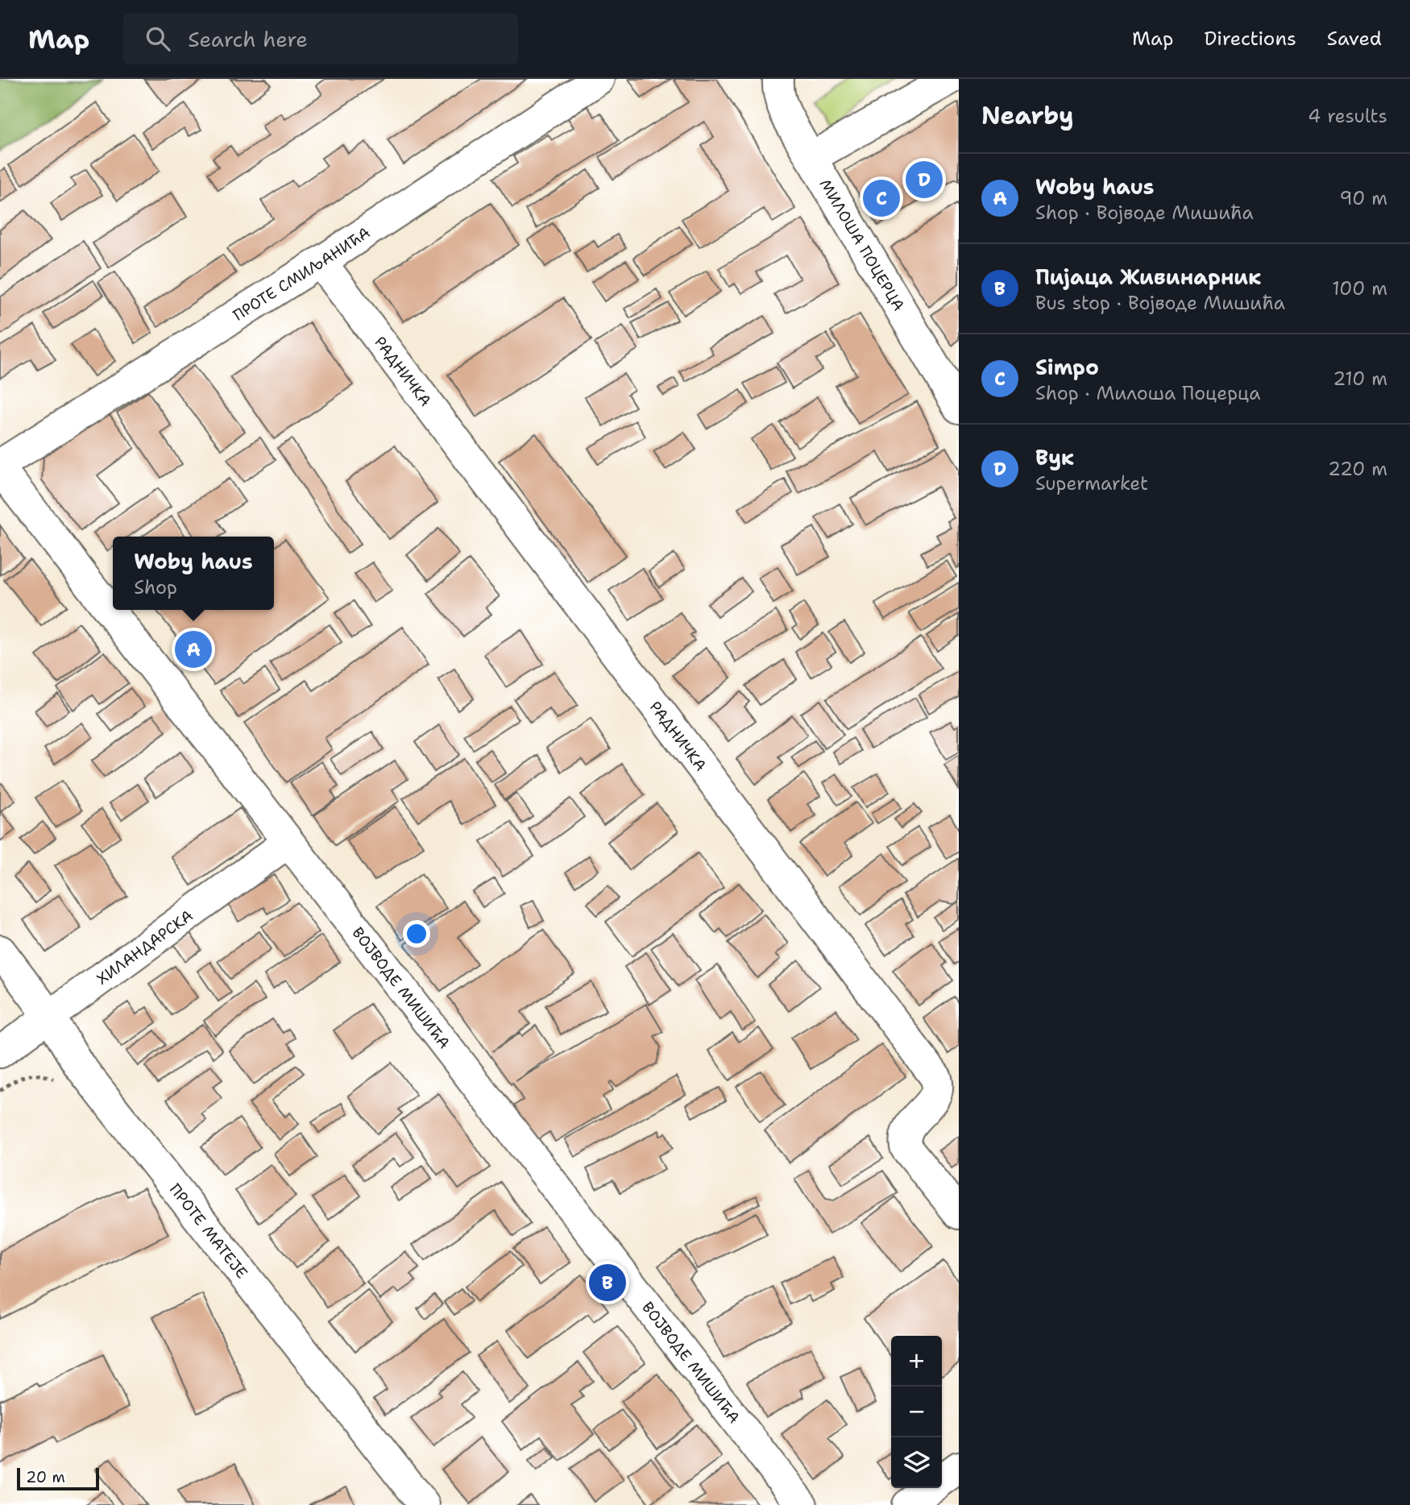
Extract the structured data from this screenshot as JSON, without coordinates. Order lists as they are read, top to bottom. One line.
{"streets":{"street":["МИЛОША ПОЦЕРЦА","ПРОТЕ СМИЉАНИЋА","РАДНИЧКА","ХИЛАНДАРСКА","ВОЈВОДЕ МИШИЋА","ПРОТЕ МАТЕЈЕ"]},"crossings":[["ПРОТЕ СМИЉАНИЋА","РАДНИЧКА"],["ХИЛАНДАРСКА","ВОЈВОДЕ МИШИЋА"],["ХИЛАНДАРСКА","ПРОТЕ МАТЕЈЕ"]],"scale_bar":"20 m","page":{"header":"Map","search":"Search here","nav":["Map","Directions","Saved"],"heading":["Nearby","4 results"],"list":[{"mark":"A","name":"Woby haus","note":"Shop · Војводе Мишића","value":"90 m"},{"mark":"B","name":"Пијаца Живинарник","note":"Bus stop · Војводе Мишића","value":"100 m"},{"mark":"C","name":"Simpo","note":"Shop · Милоша Поцерца","value":"210 m"},{"mark":"D","name":"Вук","note":"Supermarket","value":"220 m"}],"pins":["D","C","A","B"],"popup":["Woby haus","Shop"],"map_buttons":["+","−"],"scale":"20 m"}}
